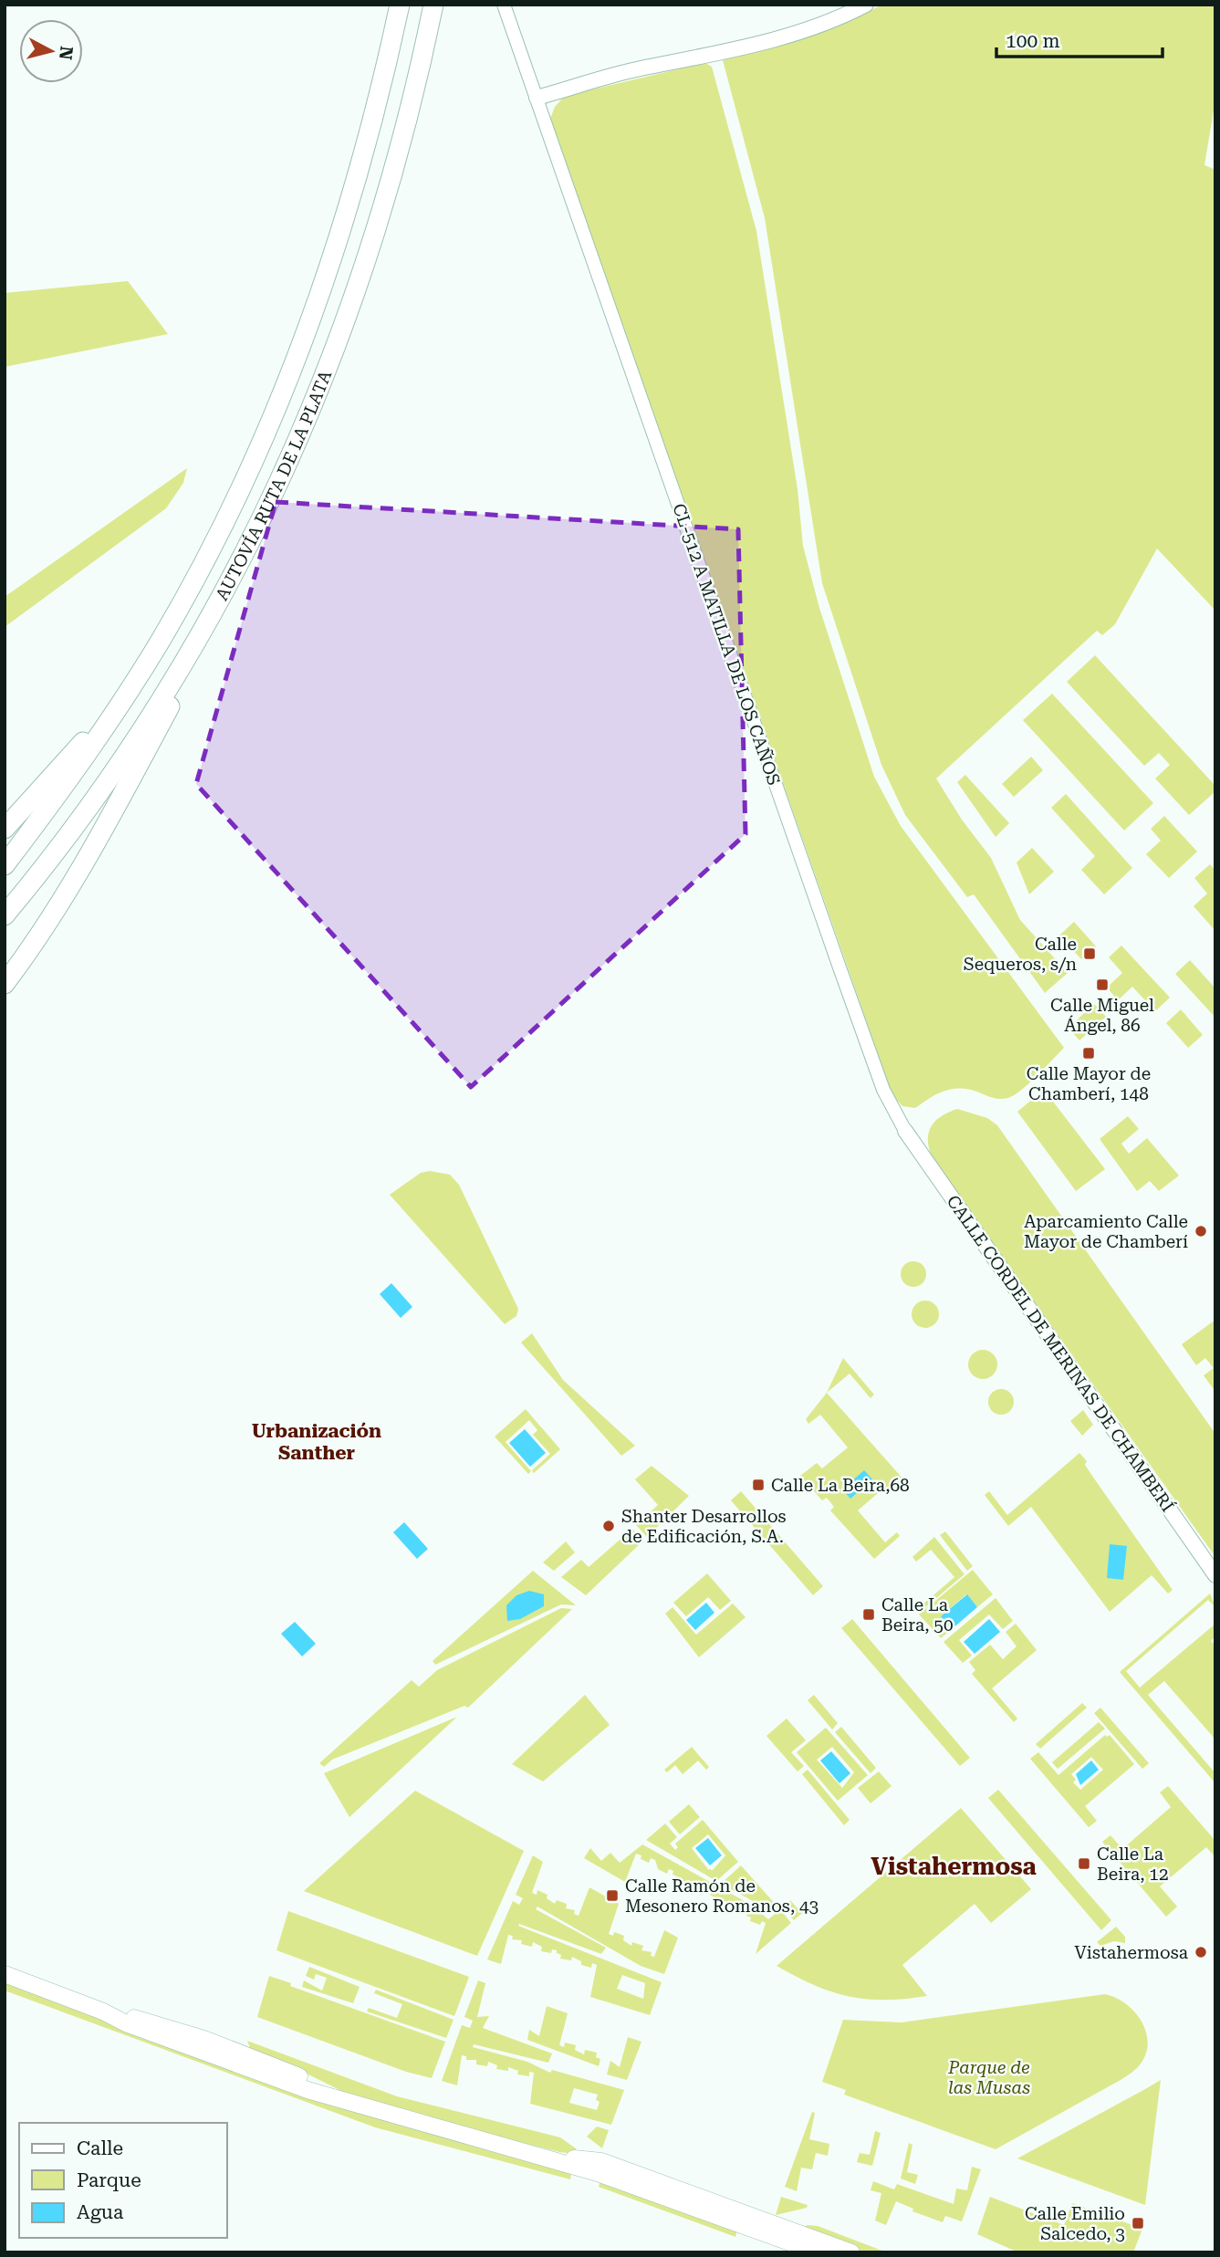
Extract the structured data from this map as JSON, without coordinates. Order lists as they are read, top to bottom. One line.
{"streets":{"highway":["AUTOVÍA RUTA DE LA PLATA"],"main road":["CALLE CORDEL DE MERINAS DE CHAMBERÍ"],"street":["CL-512 A MATILLA DE LOS CAÑOS"]},"crossings":[["CL-512 A MATILLA DE LOS CAÑOS","CALLE CORDEL DE MERINAS DE CHAMBERÍ"]],"districts":["Urbanización Santher","Vistahermosa"],"parks":["Parque de las Musas"],"places":{"transit":["Calle Sequeros, s/n","Calle Miguel Ángel, 86","Calle Mayor de Chamberí, 148","Calle La Beira,68","Calle La Beira, 50","Calle La Beira, 12","Calle Ramón de Mesonero Romanos, 43","Calle Emilio Salcedo, 3"],"other":["Aparcamiento Calle Mayor de Chamberí","Shanter Desarrollos de Edificación, S.A.","Vistahermosa"]},"legend":["Calle","Parque","Agua"],"scale_bar":"100 m","north":"right"}
